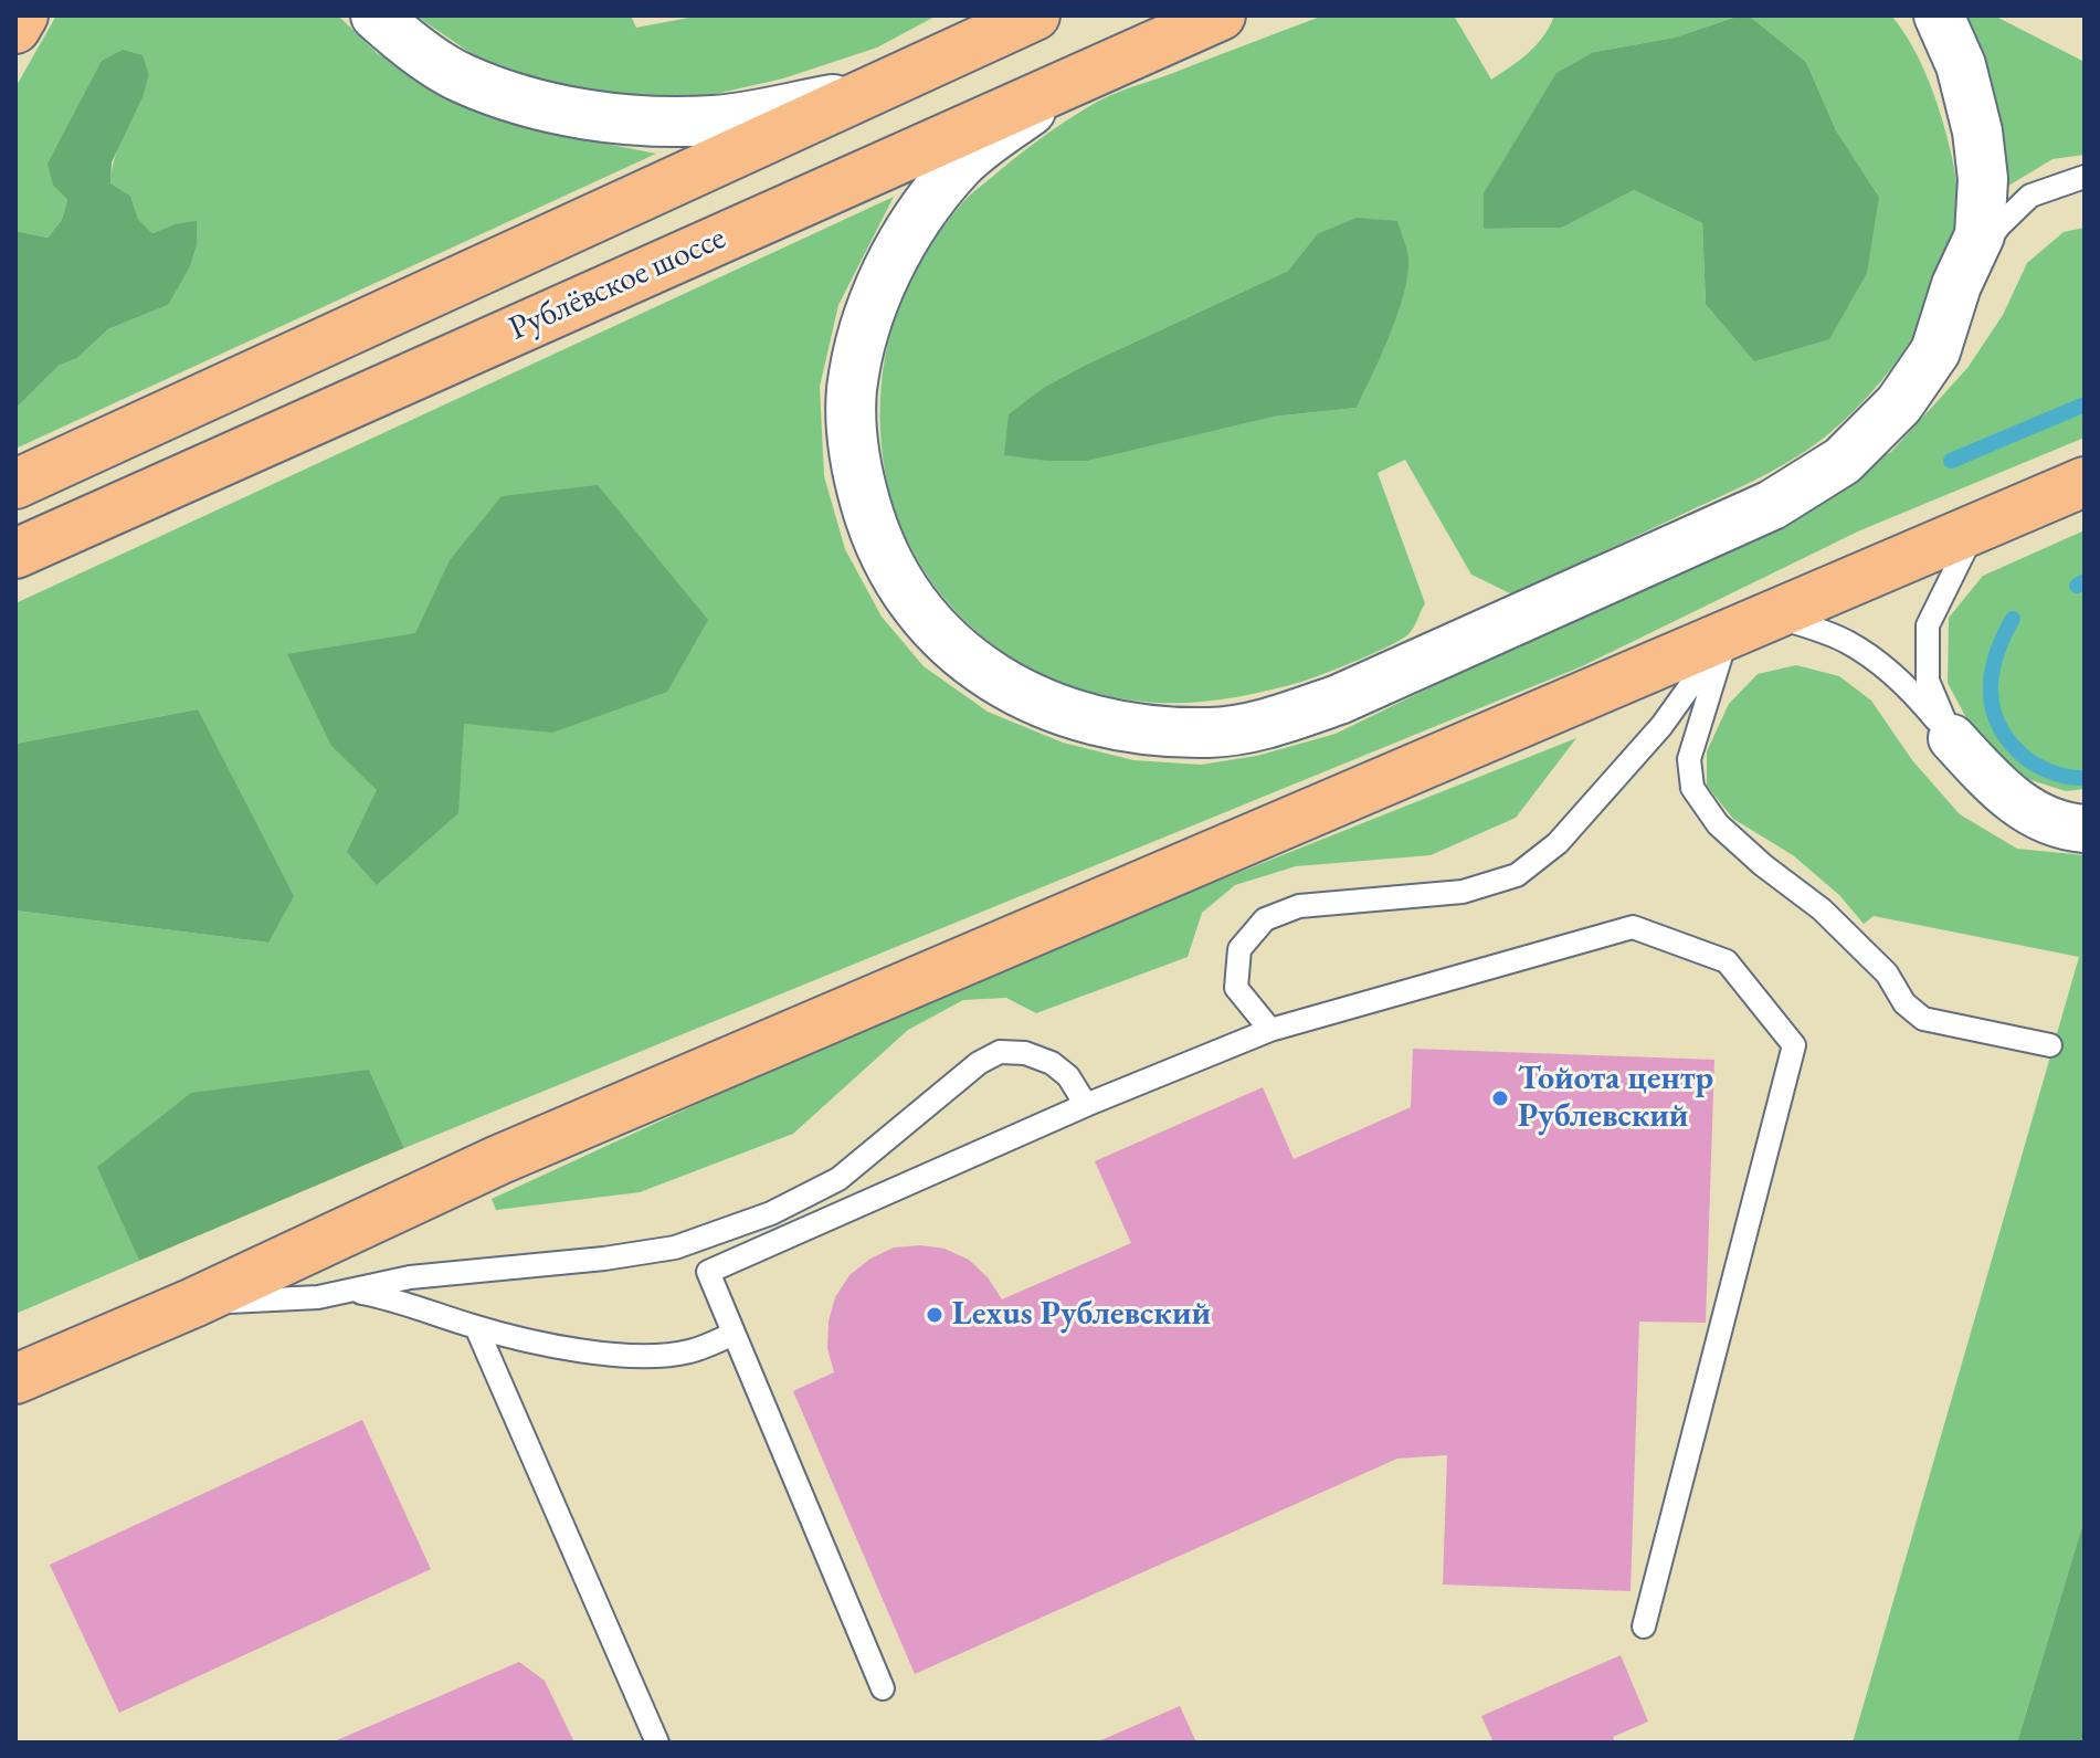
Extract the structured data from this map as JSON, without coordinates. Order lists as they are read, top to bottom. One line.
{"streets":{"main road":["Рублёвское шоссе"]},"places":["Тойота центр Рублевский","Lexus Рублевский"]}
